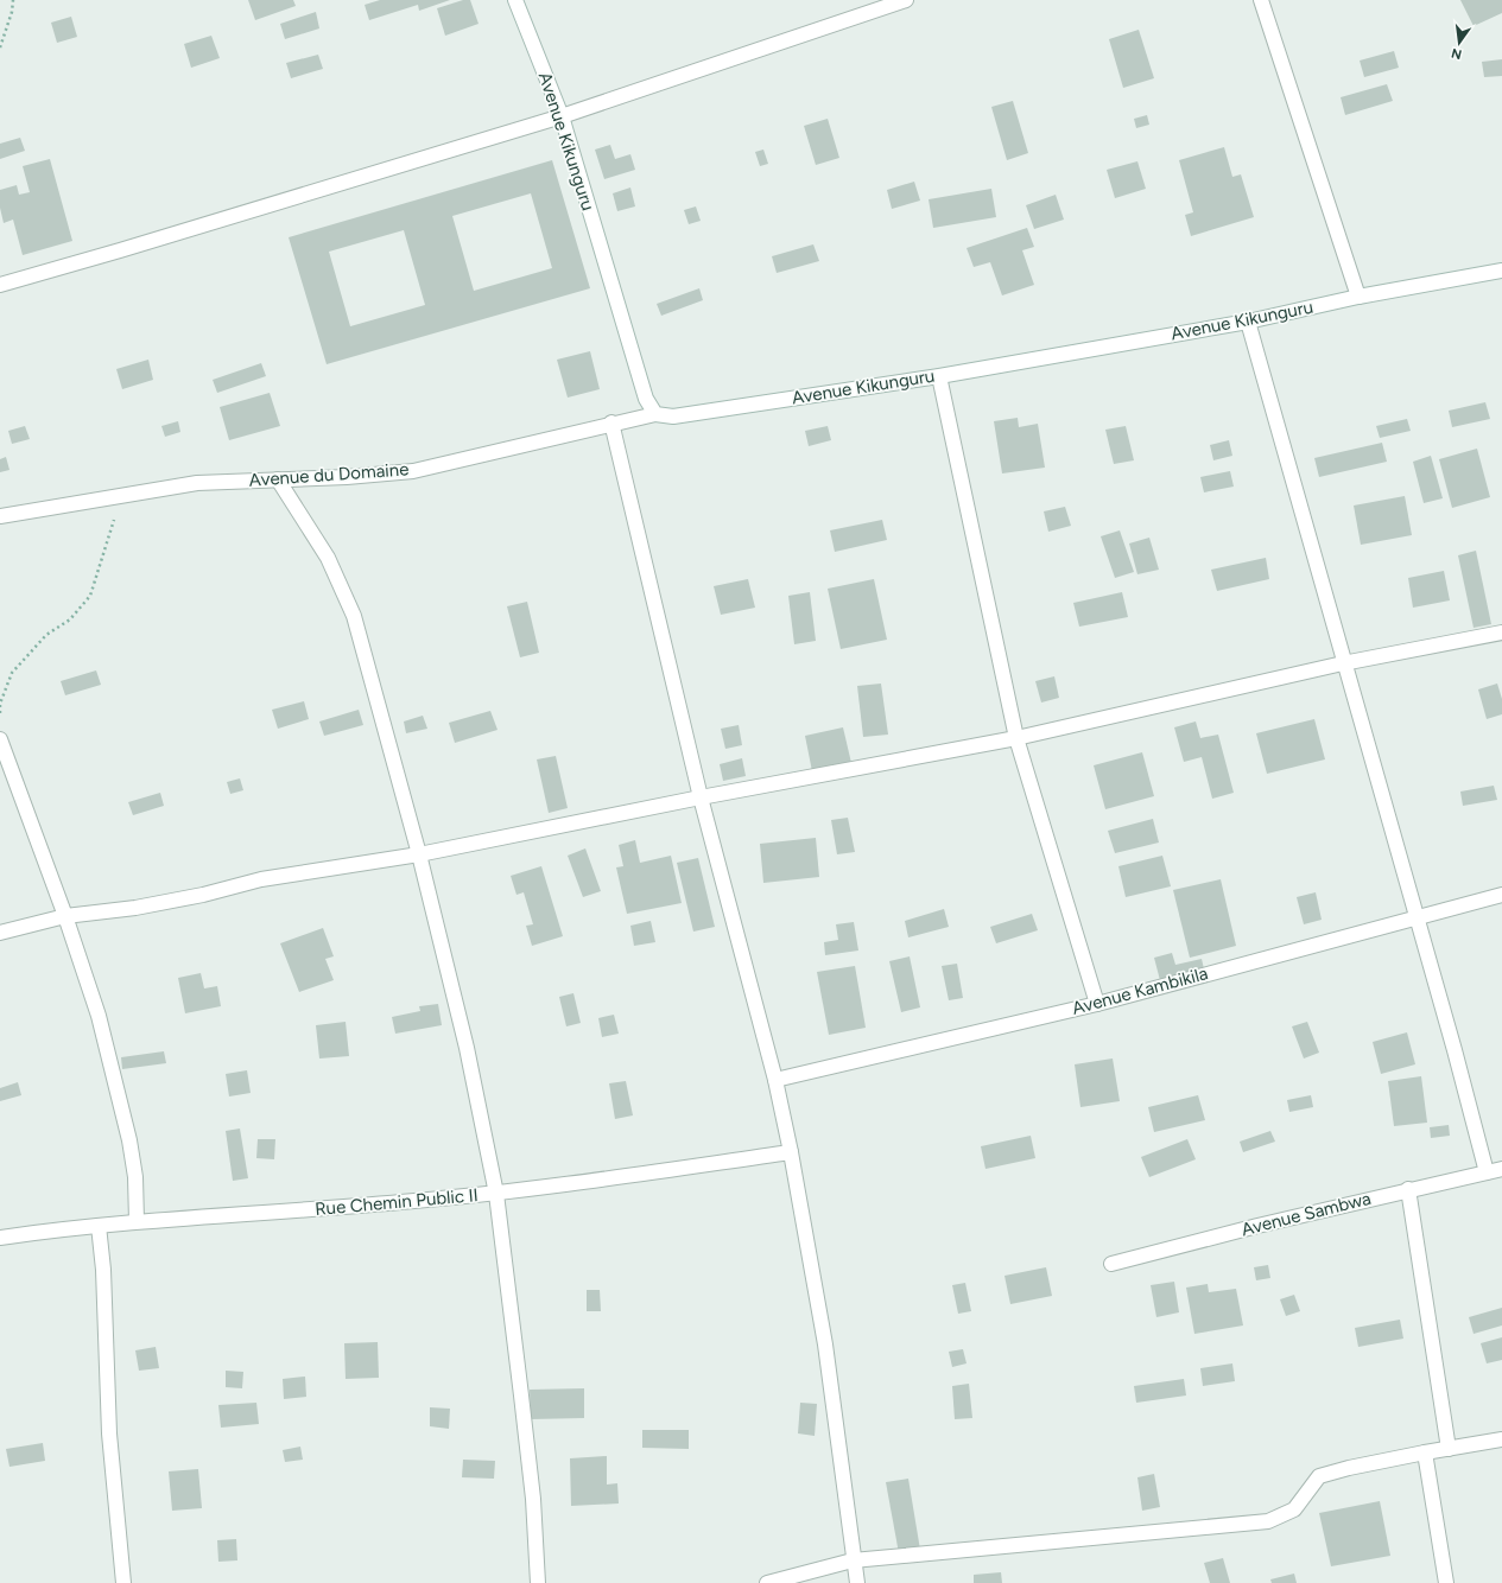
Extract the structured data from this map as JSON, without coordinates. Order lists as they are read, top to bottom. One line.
{"streets":{"street":["Avenue Kikunguru","Avenue du Domaine","Avenue Kambikila","Rue Chemin Public II","Avenue Sambwa"]},"crossings":[["Avenue Kikunguru","Avenue du Domaine"]],"north":"bottom"}
